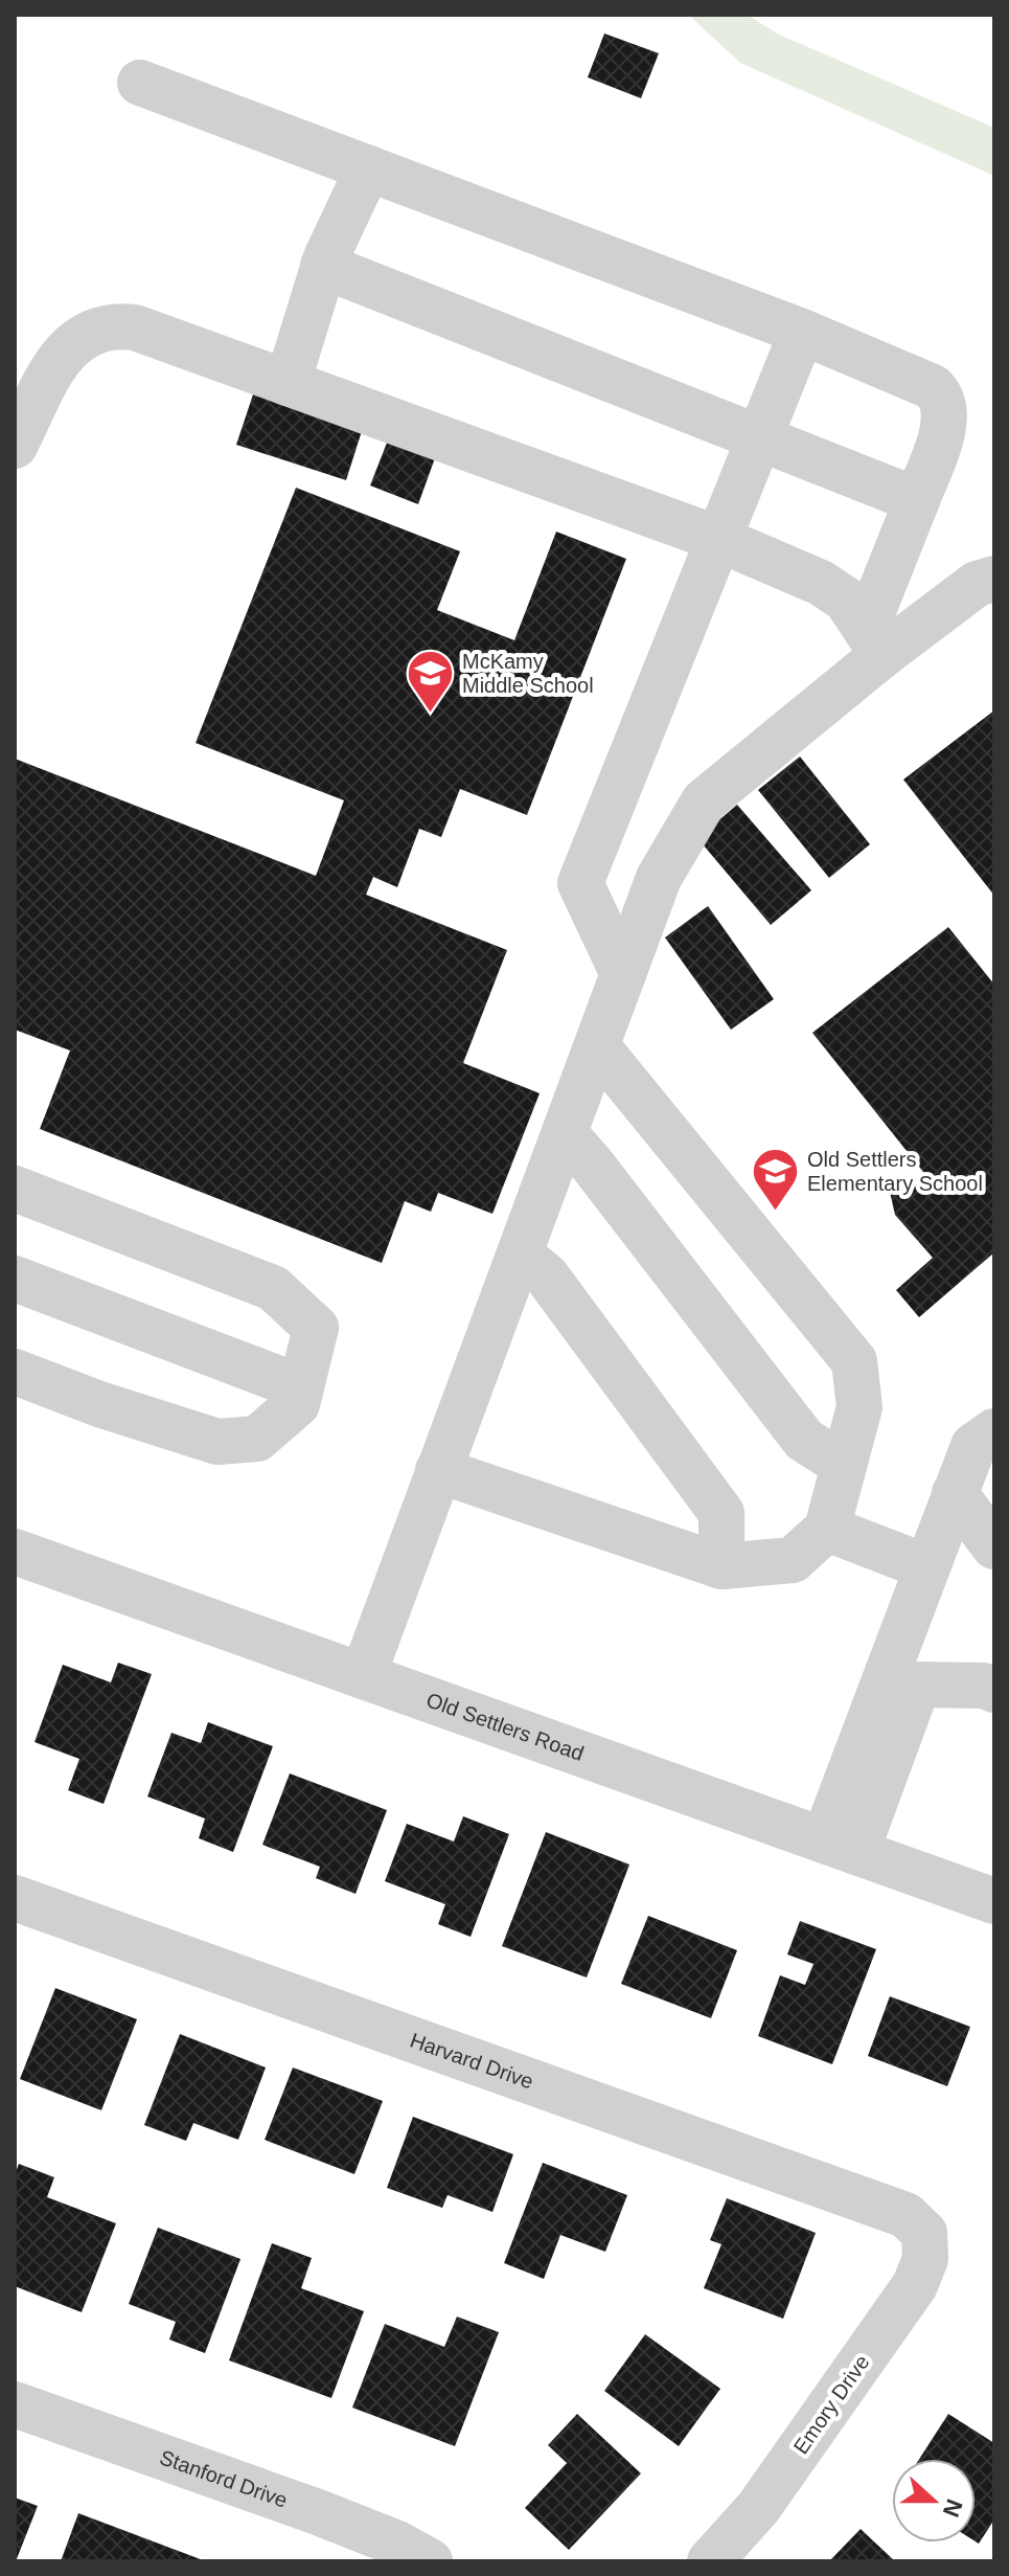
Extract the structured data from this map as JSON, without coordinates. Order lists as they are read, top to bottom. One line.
{"streets":{"street":["Old Settlers Road","Harvard Drive","Emory Drive","Stanford Drive"]},"crossings":[["Harvard Drive","Emory Drive"]],"places":{"school or university":["McKamy Middle School","Old Settlers Elementary School"]},"north":"right"}
